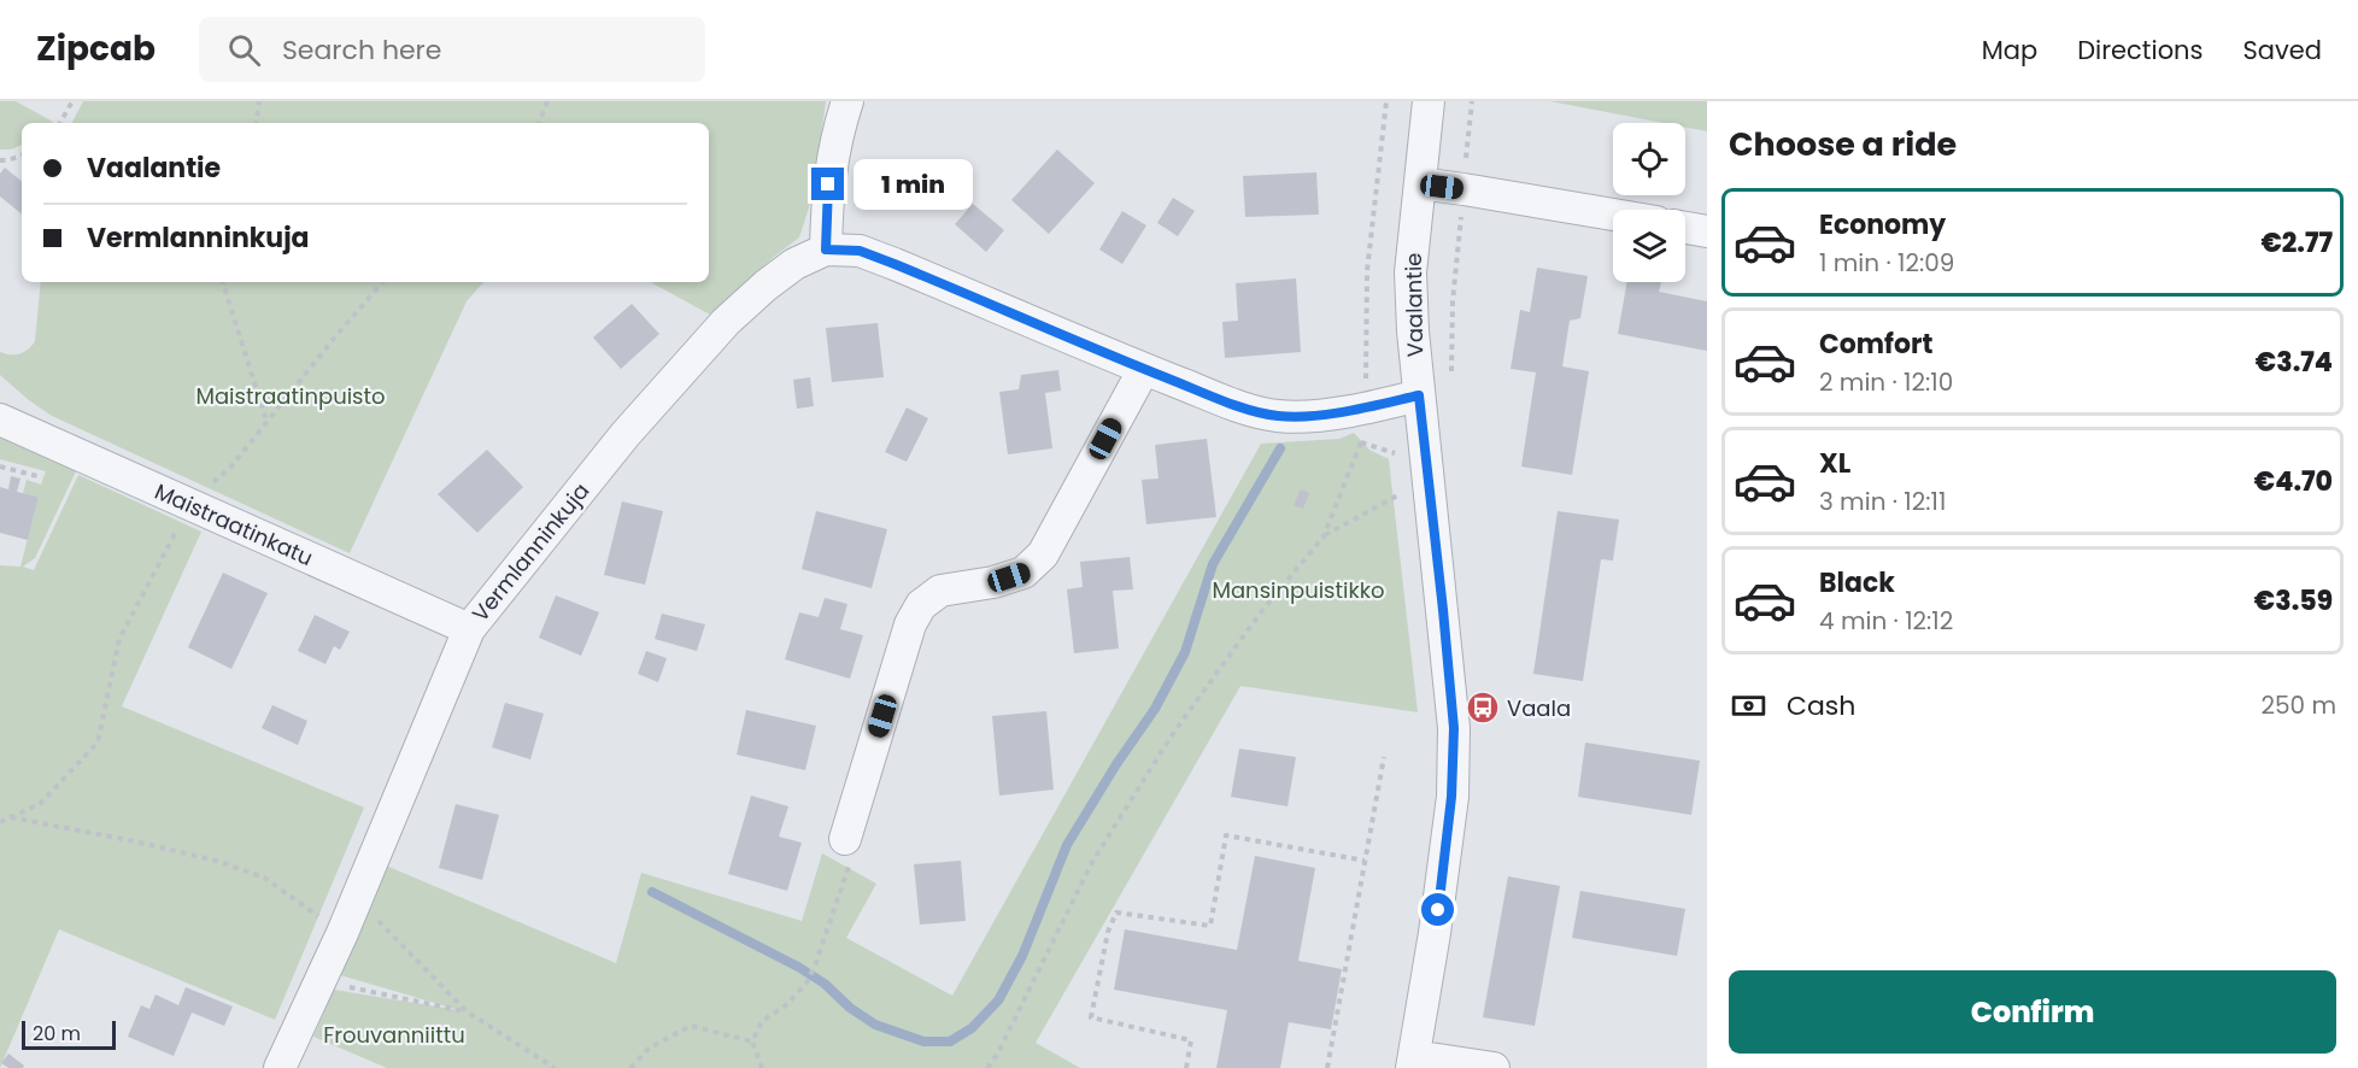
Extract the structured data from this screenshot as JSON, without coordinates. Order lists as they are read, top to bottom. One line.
{"streets":{"street":["Vaalantie","Maistraatinkatu","Vermlanninkuja"]},"crossings":[["Maistraatinkatu","Vermlanninkuja"]],"parks":["Maistraatinpuisto","Mansinpuistikko","Frouvanniittu"],"places":{"bus stop":["Vaala"]},"scale_bar":"20 m","page":{"header":"Zipcab","search":"Search here","nav":["Map","Directions","Saved"],"heading":"Choose a ride","banner":["Vaalantie","Vermlanninkuja"],"bubble":"1 min","list":[{"name":"Economy","note":"1 min · 12:09","value":"€2.77"},{"name":"Comfort","note":"2 min · 12:10","value":"€3.74"},{"name":"XL","note":"3 min · 12:11","value":"€4.70"},{"name":"Black","note":"4 min · 12:12","value":"€3.59"}],"pay":["Cash","250 m"],"buttons":"Confirm","scale":"20 m"}}
